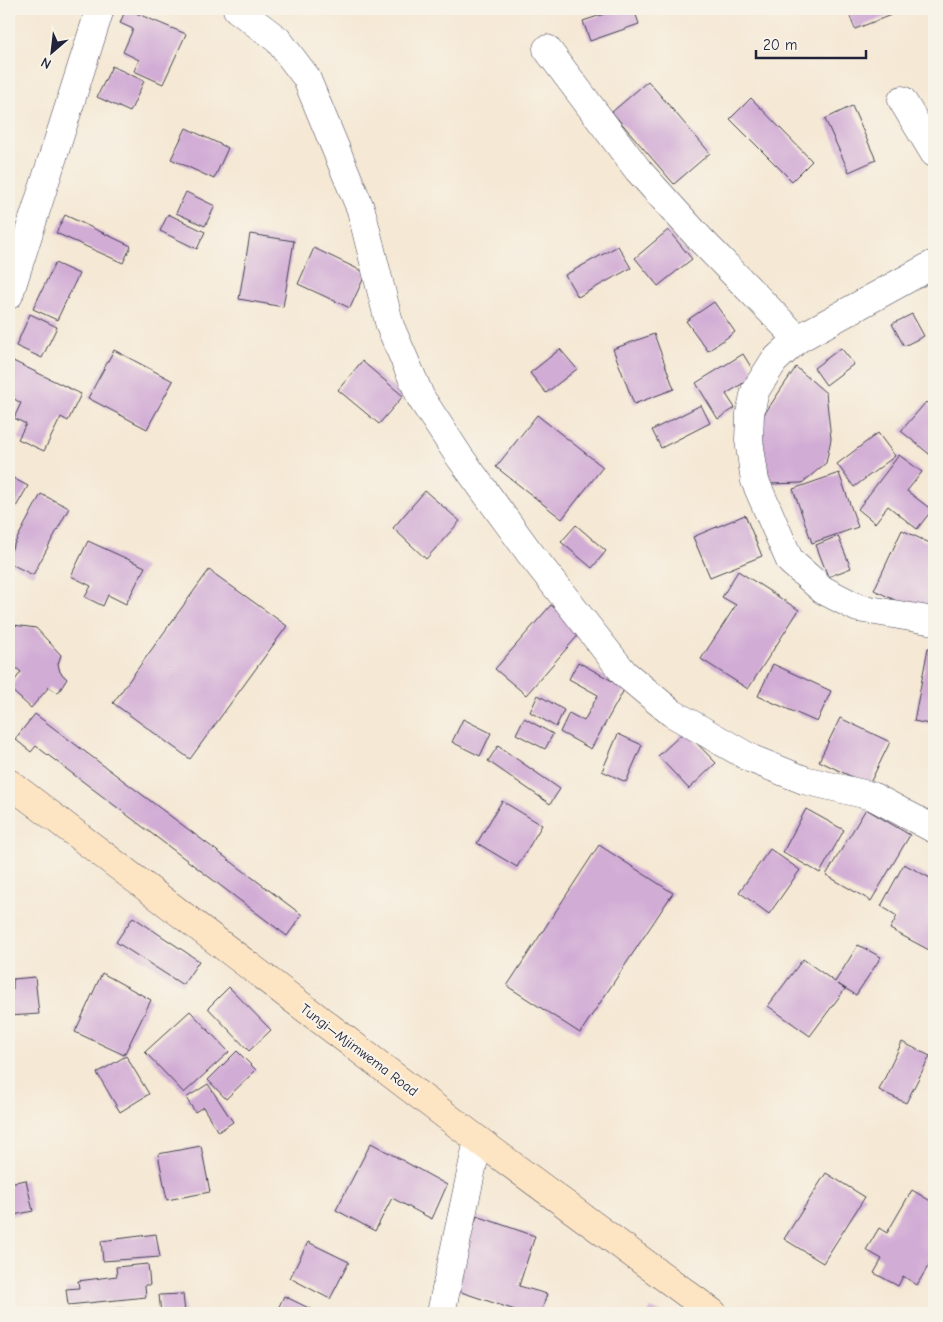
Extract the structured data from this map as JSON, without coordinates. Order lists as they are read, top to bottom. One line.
{"streets":{"street":["Tungi—Mjimwema Road"]},"scale_bar":"20 m","north":"bottom left"}
